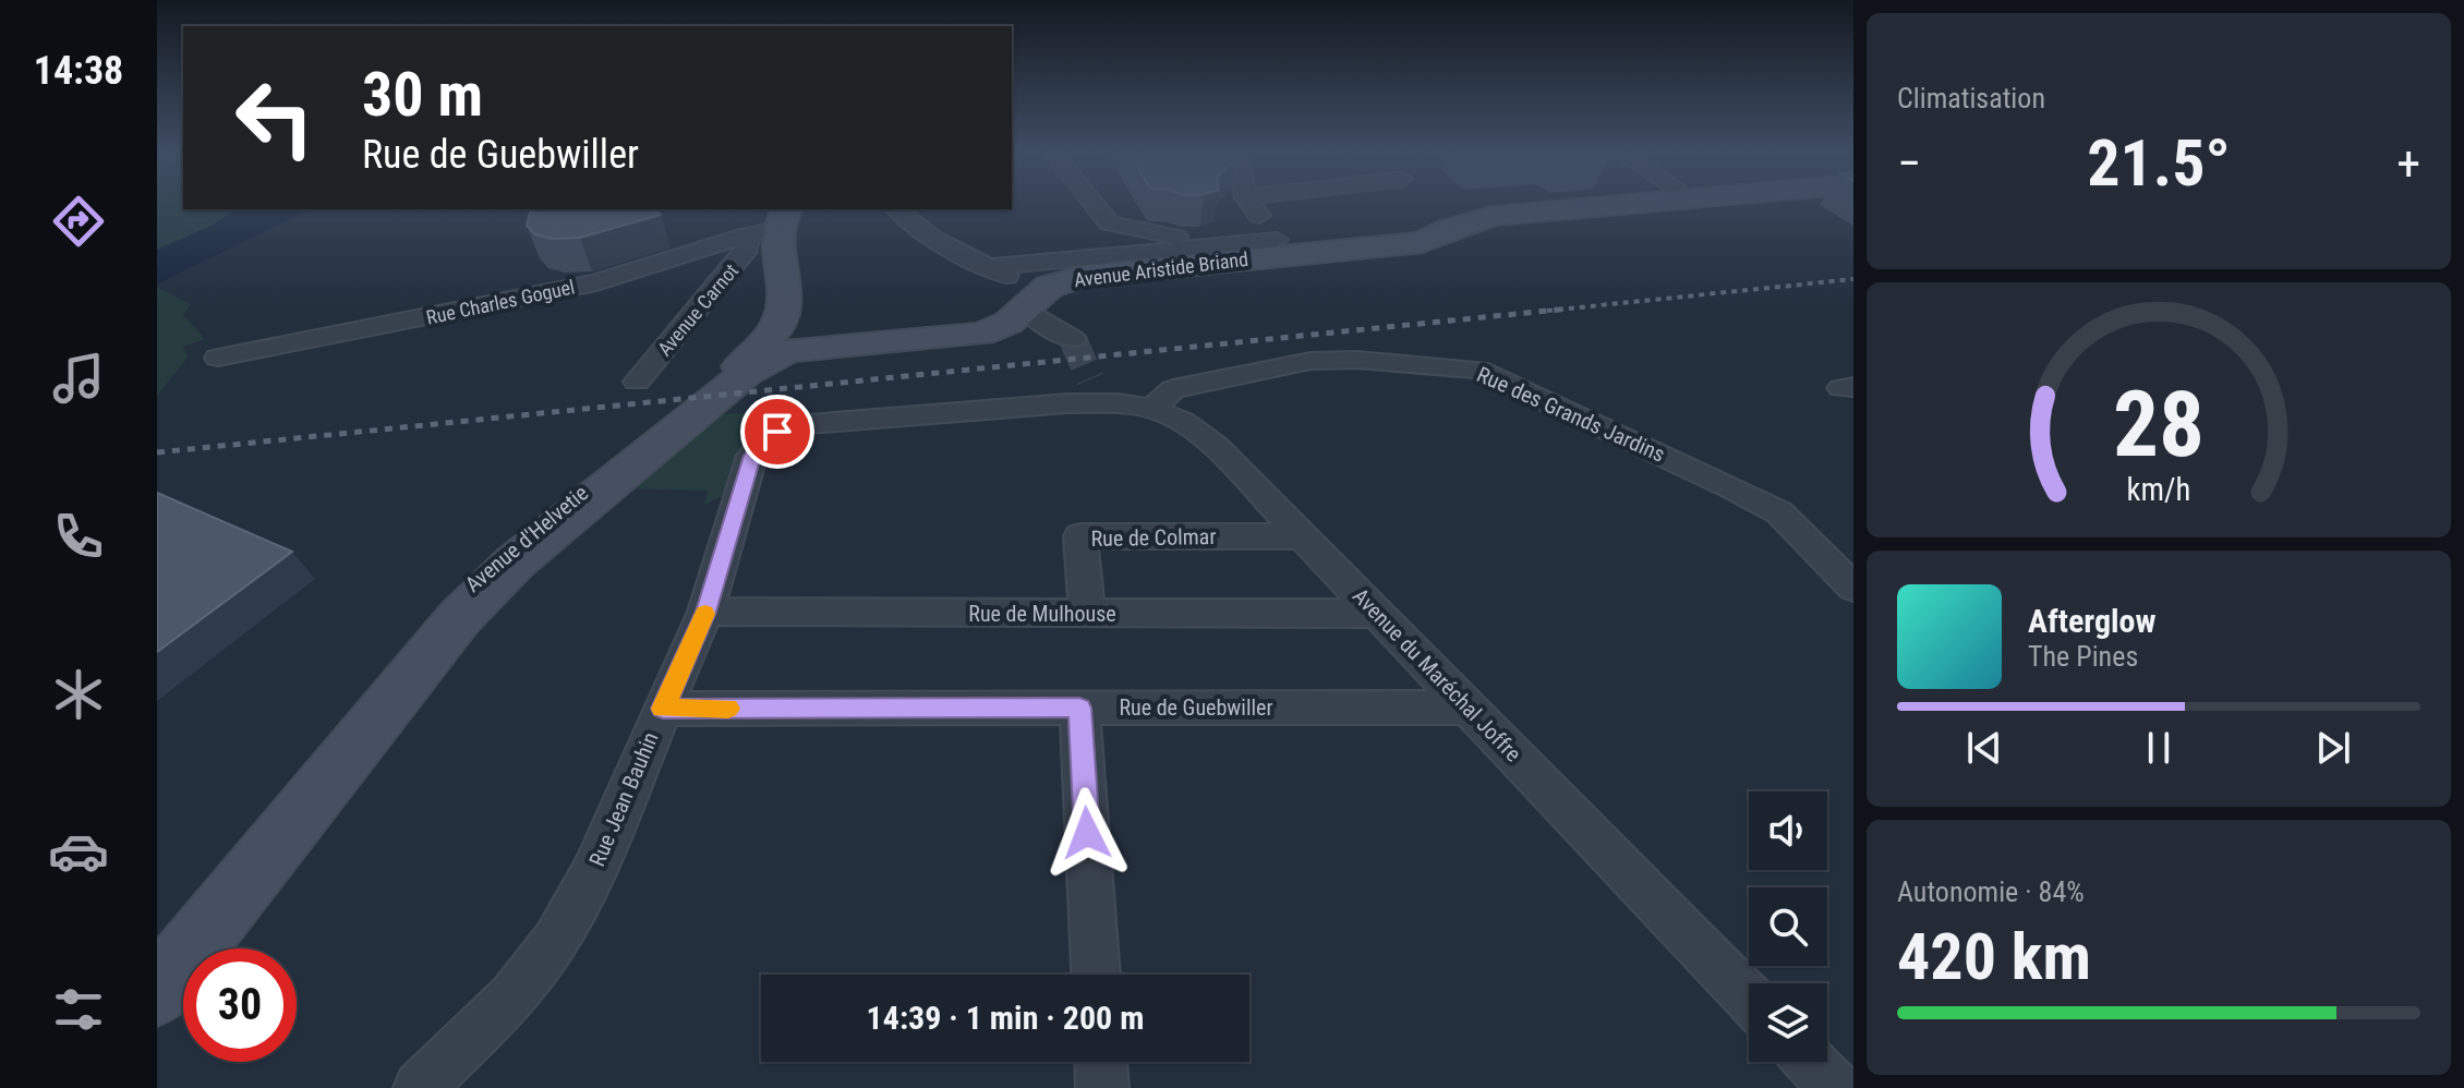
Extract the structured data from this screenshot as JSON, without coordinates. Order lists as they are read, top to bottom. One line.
{"streets":{"main road":["Avenue Aristide Briand","Avenue d'Helvetie"],"street":["Rue Charles Goguel","Avenue Carnot","Rue des Grands Jardins","Rue de Colmar","Rue de Mulhouse","Avenue du Maréchal Joffre","Rue de Guebwiller","Rue Jean Bauhin"]},"crossings":[["Avenue Aristide Briand","Avenue d'Helvetie"],["Rue Charles Goguel","Avenue Carnot"],["Rue des Grands Jardins","Avenue du Maréchal Joffre"],["Rue de Colmar","Rue de Mulhouse"],["Rue de Colmar","Avenue du Maréchal Joffre"],["Rue de Mulhouse","Avenue du Maréchal Joffre"],["Rue de Mulhouse","Rue Jean Bauhin"],["Avenue du Maréchal Joffre","Rue de Guebwiller"],["Avenue du Maréchal Joffre","Rue Jean Bauhin"],["Rue de Guebwiller","Rue Jean Bauhin"]],"page":{"tabs":"14:38","tile":["Climatisation",["Autonomie · 84%","420 km"]],"turn":["30 m","Rue de Guebwiller"],"heat":["−","21.5°","+"],"song":["Afterglow","The Pines"],"limit":"30","trip":"14:39 · 1 min · 200 m","gauge":["28","km/h"]}}
